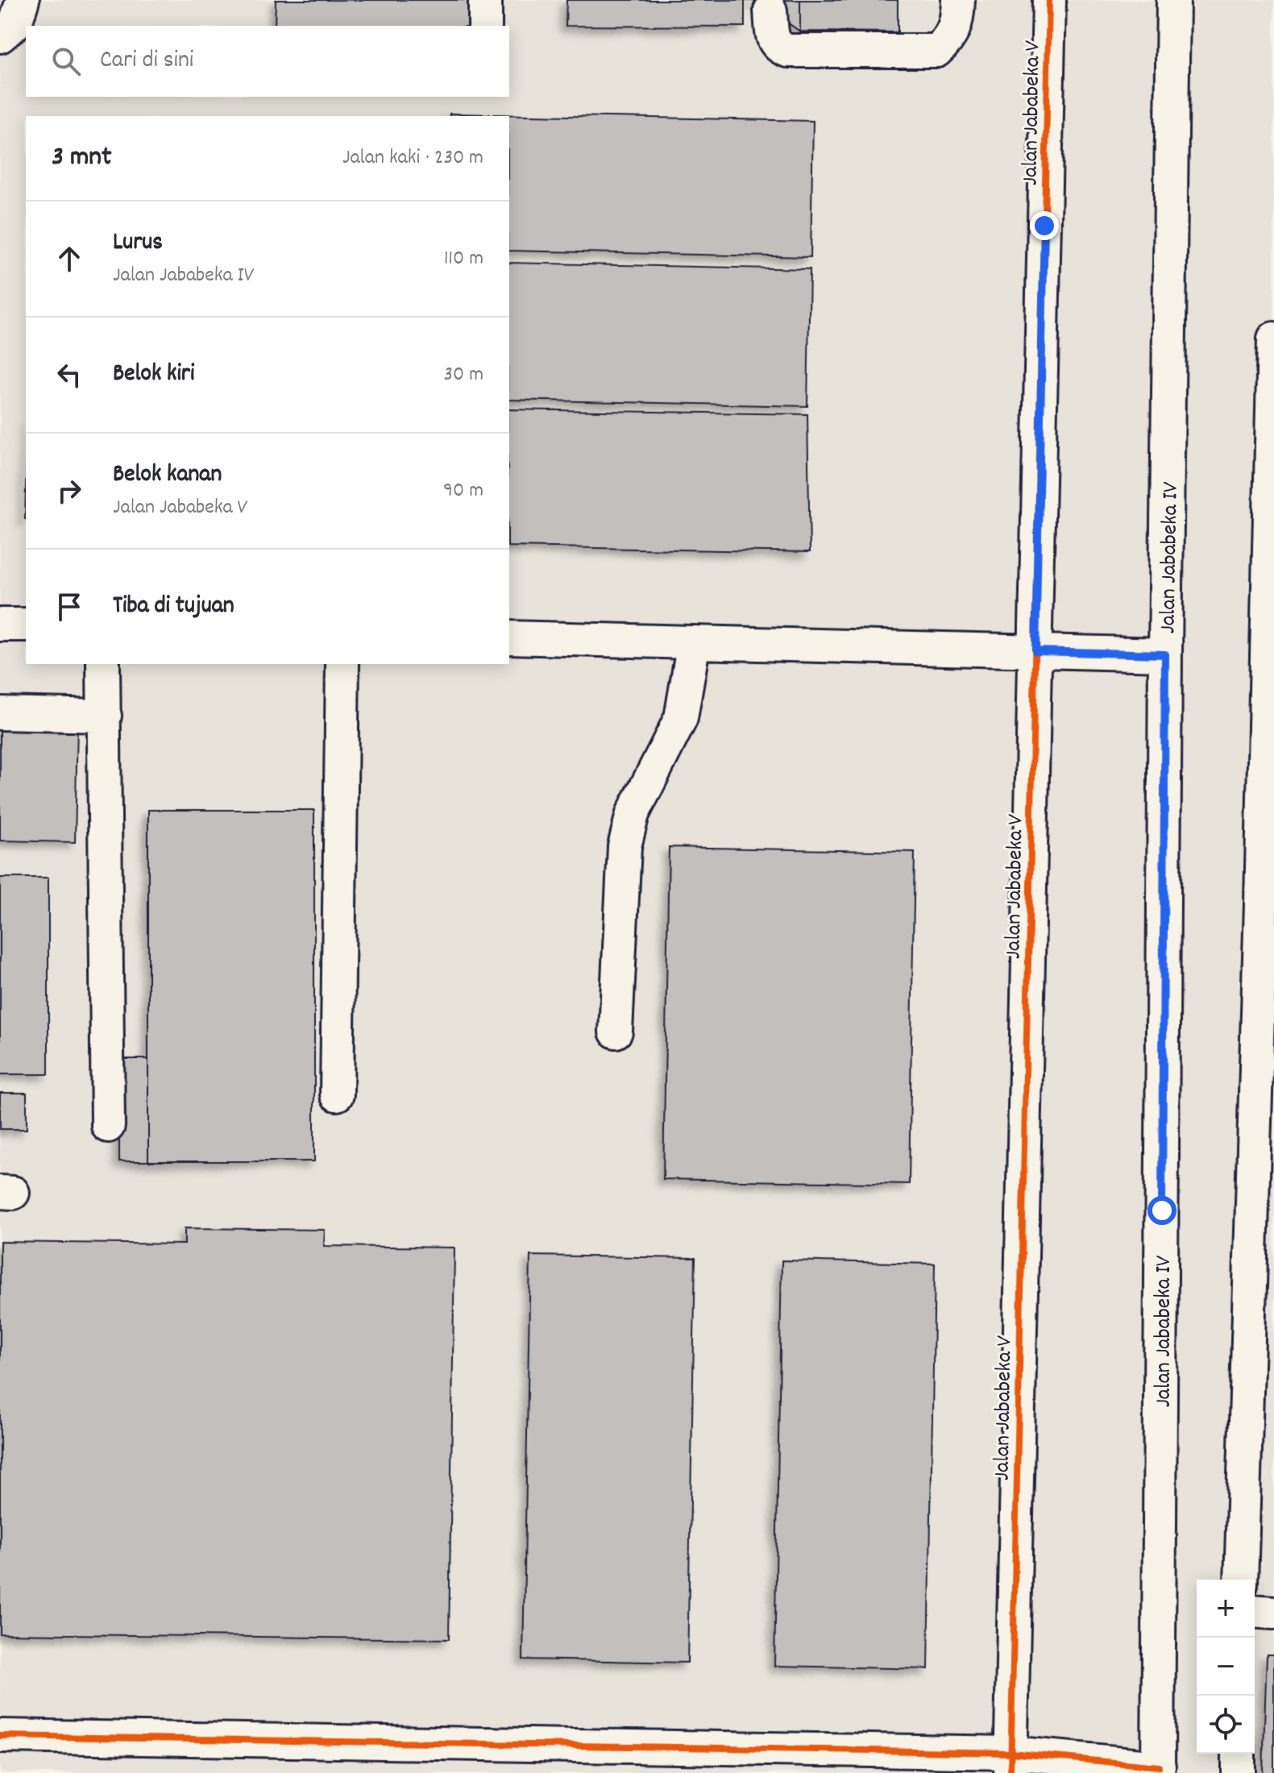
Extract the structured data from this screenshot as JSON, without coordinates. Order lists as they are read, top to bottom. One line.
{"streets":{"street":["Jalan Jababeka V","Jalan Jababeka IV"]},"page":{"search":"Cari di sini","heading":["3 mnt","Jalan kaki · 230 m"],"list":[["Lurus","Jalan Jababeka IV","110 m"],["Belok kiri","30 m"],["Belok kanan","Jalan Jababeka V","90 m"],"Tiba di tujuan"],"map_buttons":["+","−"]}}
